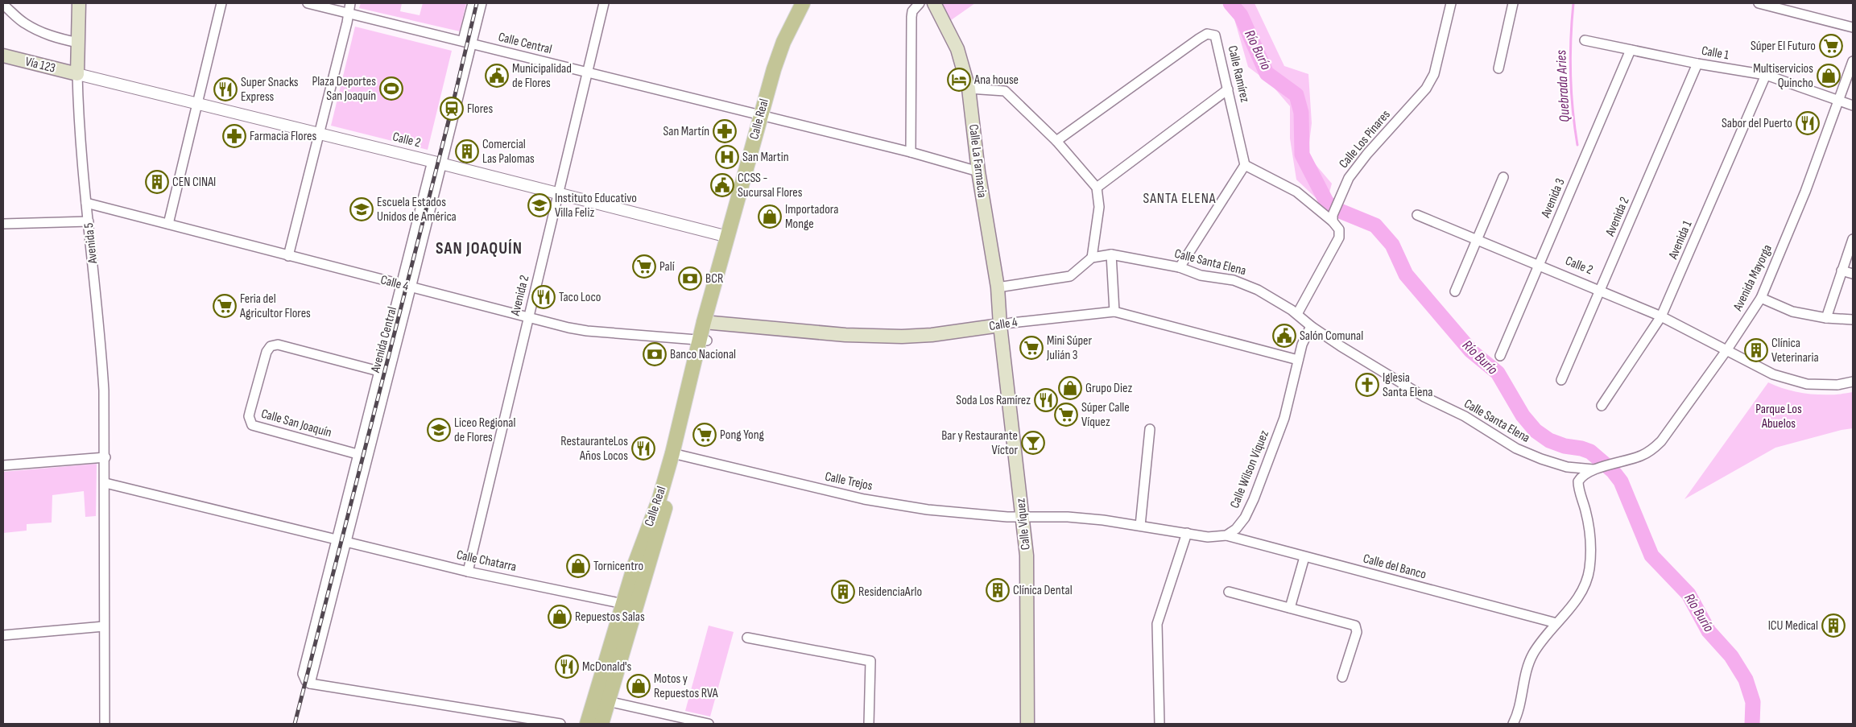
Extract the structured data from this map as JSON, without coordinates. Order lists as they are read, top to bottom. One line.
{"streets":{"main road":["Vía 123","Calle Real","Calle La Farmacia","Avenida 5","Calle 4","Calle Víquez"],"street":["Calle Central","Calle 1","Calle Ramírez","Calle Los Pinares","Calle 2","Avenida 3","Avenida 2","Avenida 1","Calle Santa Elena","Avenida Mayorga","Avenida Central","Calle San Joaquín","Calle Wilson Víquez","Calle Trejos","Calle Chatarra","Calle del Banco"]},"crossings":[["Calle Central","Calle Real"],["Calle Central","Calle La Farmacia"],["Calle Central","Avenida 2"],["Calle Central","Avenida Central"],["Calle 1","Avenida 3"],["Calle 1","Avenida 2"],["Calle 1","Avenida 1"],["Calle 1","Avenida Mayorga"],["Vía 123","Calle 2"],["Vía 123","Avenida 5"],["Calle Real","Calle 2"],["Calle Real","Calle 4"],["Calle Real","Calle Trejos"],["Calle Real","Calle Chatarra"],["Calle 2","Avenida 3"],["Calle 2","Avenida 2"],["Calle 2","Avenida 1"],["Calle 2","Avenida 5"],["Calle 2","Avenida Mayorga"],["Calle 2","Avenida Central"],["Calle La Farmacia","Calle 4"],["Calle La Farmacia","Calle Víquez"],["Avenida 2","Calle 4"],["Avenida 2","Calle Chatarra"],["Avenida 5","Calle 4"],["Avenida 5","Calle Chatarra"],["Calle Santa Elena","Avenida Mayorga"],["Calle Santa Elena","Calle Wilson Víquez"],["Calle 4","Avenida Central"],["Calle 4","Calle Wilson Víquez"],["Calle 4","Calle Víquez"],["Avenida Central","Calle San Joaquín"],["Avenida Central","Calle Chatarra"],["Calle Wilson Víquez","Calle del Banco"],["Calle Trejos","Calle Víquez"]],"districts":["SANTA ELENA","SAN JOAQUÍN"],"water":["Río Burío","Quebrada Aries"],"parks":["Parque Los Abuelos"],"places":{"supermarket":["Súper El Futuro","Palí","Feria del Agricultor Flores","Mini Súper Julián 3","Súper Calle Víquez","Pong Yong"],"public building":["Municipalidad de Flores","CCSS - Sucursal Flores","Salón Comunal"],"shop":["Multiservicios Quincho","Importadora Monge","Grupo Diez","Tornicentro","Repuestos Salas","Motos y Repuestos RVA"],"hotel":["Ana house"],"sports":["Plaza Deportes San Joaquín"],"restaurant":["Super Snacks Express","Sabor del Puerto","Taco Loco","Soda Los Ramírez","RestauranteLos Años Locos","McDonald's"],"station":["Flores"],"pharmacy":["San Martín","Farmacia Flores"],"building":["Comercial Las Palomas","CEN CINAI","Clínica Veterinaria","Clínica Dental","ResidenciaArlo","ICU Medical"],"hospital":["San Martin"],"school or university":["Instituto Educativo Villa Feliz","Escuela Estados Unidos de América","Liceo Regional de Flores"],"bank":["BCR","Banco Nacional"],"church":["Iglesia Santa Elena"],"bar":["Bar y Restaurante Víctor"]}}
